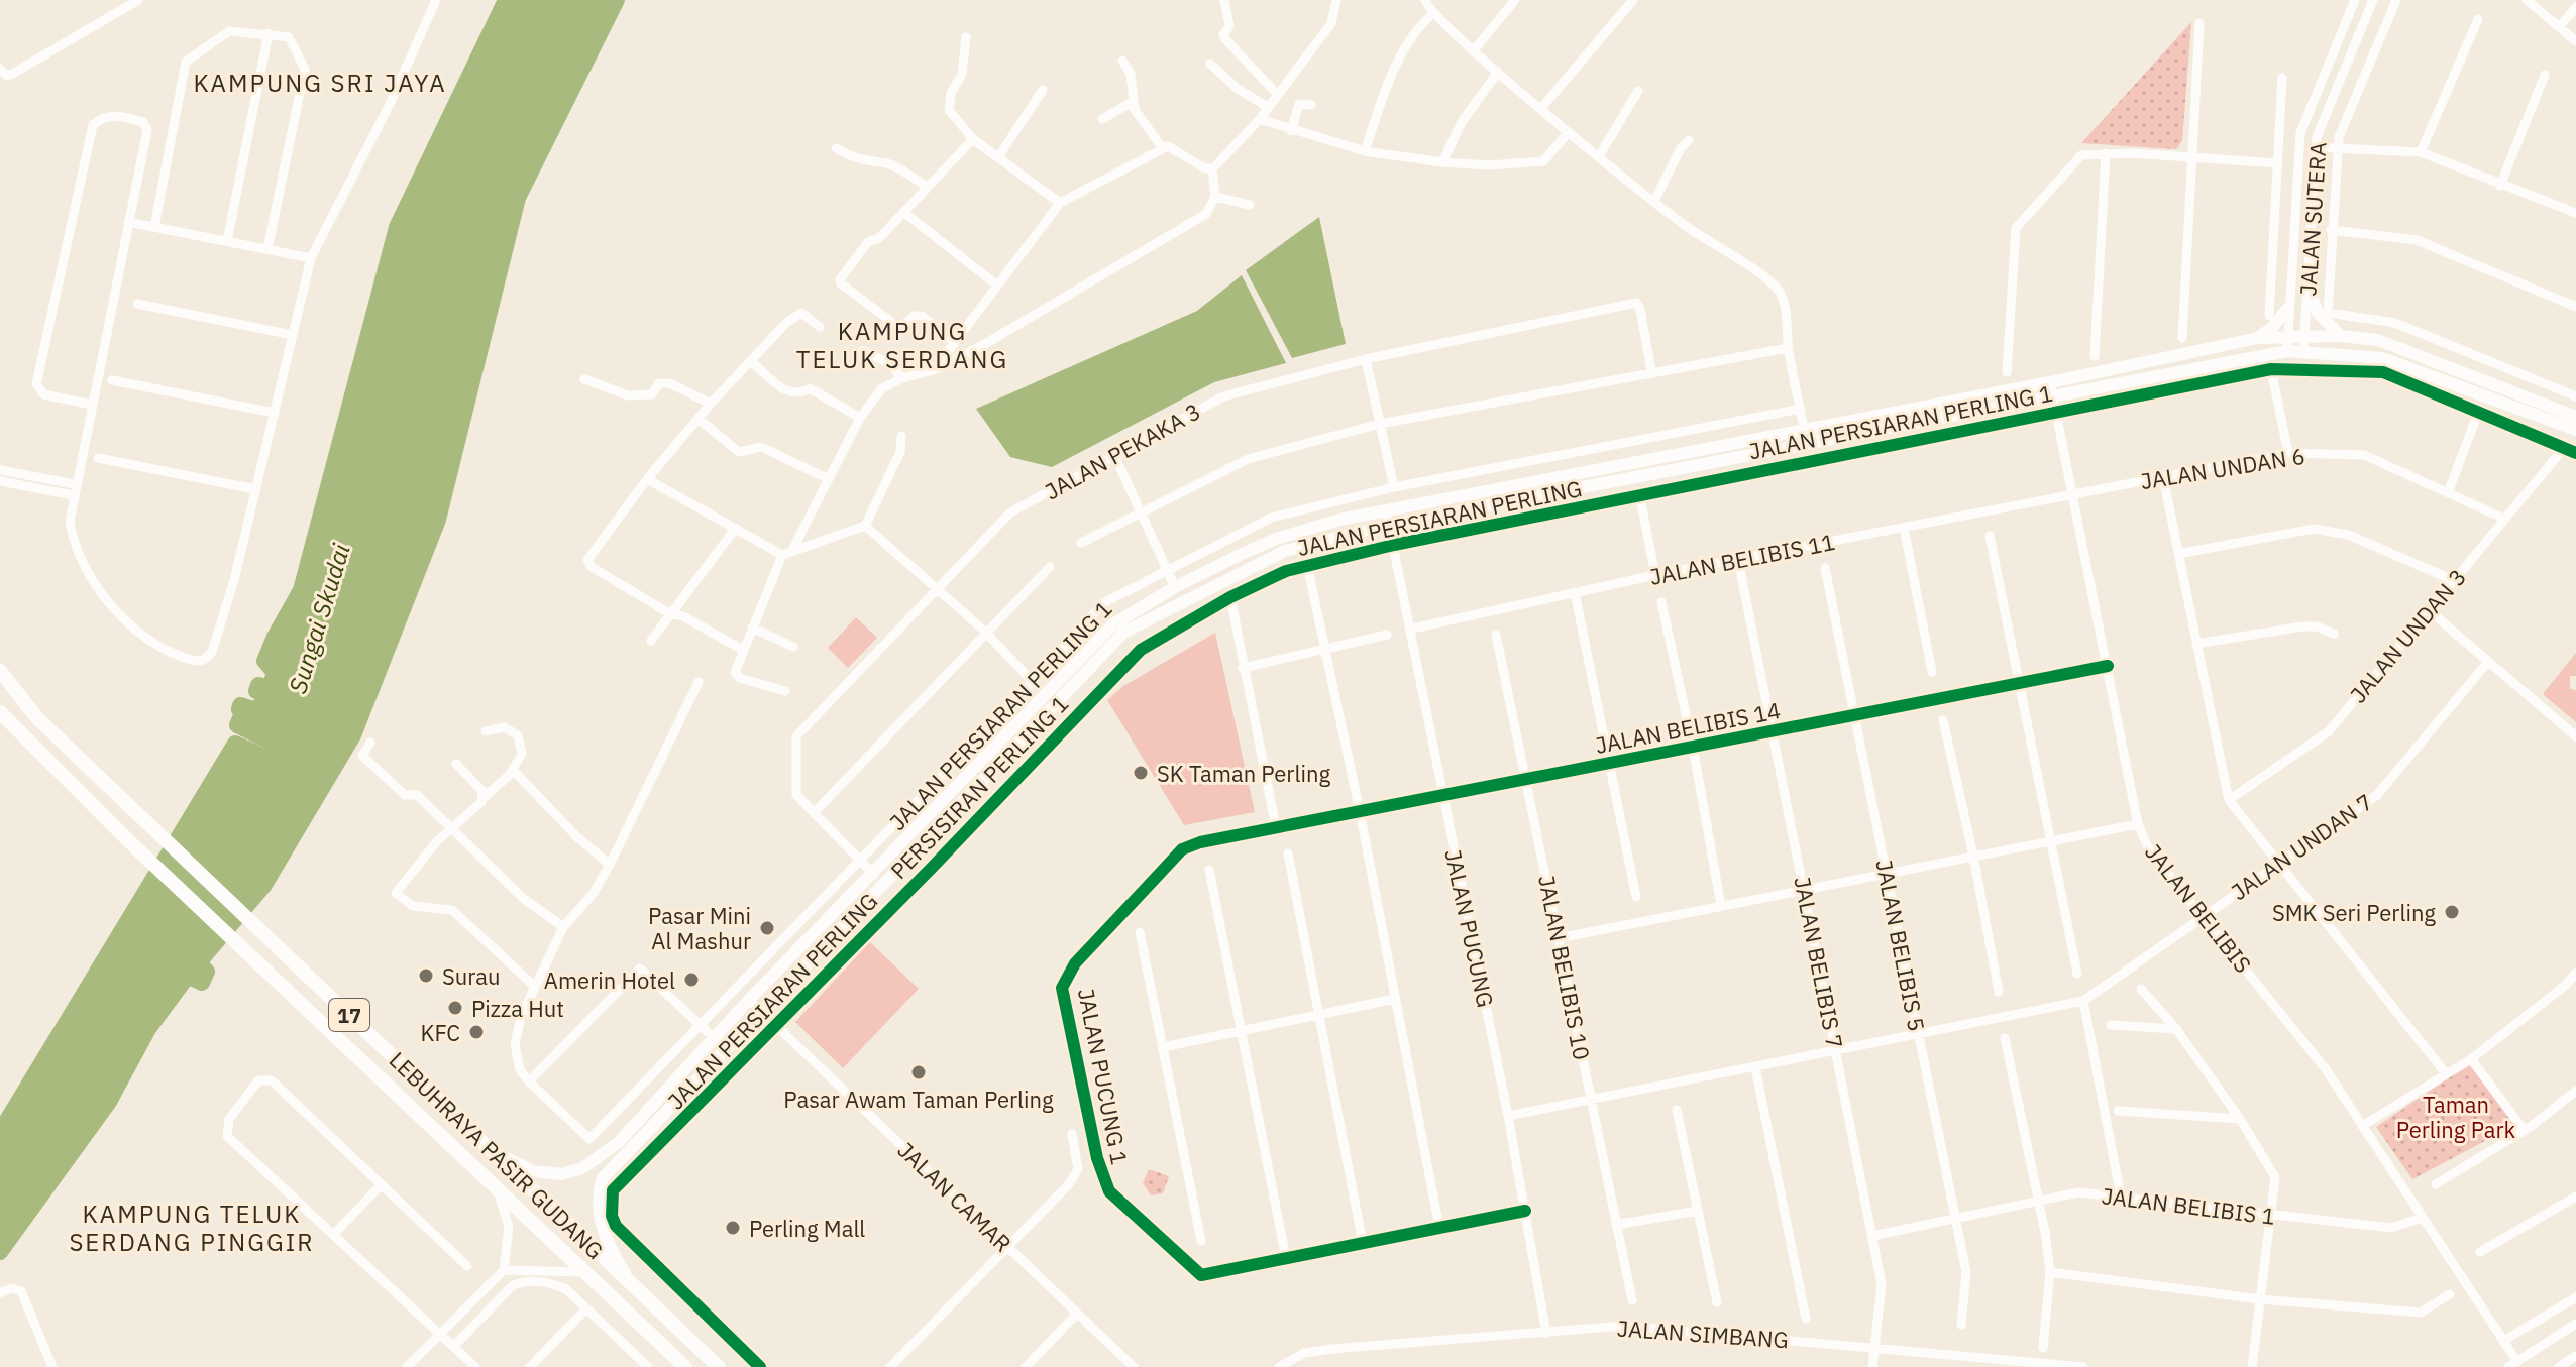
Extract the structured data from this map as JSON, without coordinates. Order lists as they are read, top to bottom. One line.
{"streets":{"highway":["17","LEBUHRAYA PASIR GUDANG"],"main road":["JALAN PERSIARAN PERLING"],"street":["JALAN SUTERA","JALAN PERSIARAN PERLING 1","JALAN PEKAKA 3","JALAN UNDAN 6","JALAN BELIBIS 11","JALAN UNDAN 3","JALAN BELIBIS 14","PERSISIRAN PERLING 1","JALAN UNDAN 7","JALAN BELIBIS","JALAN PUCUNG","JALAN BELIBIS 5","JALAN BELIBIS 7","JALAN BELIBIS 10","JALAN PUCUNG 1","JALAN CAMAR","JALAN BELIBIS 1","JALAN SIMBANG"]},"crossings":[["JALAN SUTERA","JALAN PERSIARAN PERLING"],["JALAN PERSIARAN PERLING 1","JALAN PEKAKA 3"],["JALAN PERSIARAN PERLING 1","JALAN UNDAN 3"],["JALAN PERSIARAN PERLING 1","PERSISIRAN PERLING 1"],["JALAN PERSIARAN PERLING 1","JALAN BELIBIS"],["JALAN PERSIARAN PERLING 1","JALAN PUCUNG"],["JALAN PEKAKA 3","JALAN PERSIARAN PERLING"],["JALAN PEKAKA 3","PERSISIRAN PERLING 1"],["JALAN UNDAN 6","JALAN BELIBIS 11"],["JALAN UNDAN 6","JALAN UNDAN 3"],["JALAN UNDAN 6","JALAN BELIBIS"],["JALAN PERSIARAN PERLING","JALAN BELIBIS"],["JALAN PERSIARAN PERLING","JALAN PUCUNG"],["JALAN PERSIARAN PERLING","LEBUHRAYA PASIR GUDANG"],["JALAN PERSIARAN PERLING","JALAN CAMAR"],["JALAN BELIBIS 11","JALAN BELIBIS"],["JALAN BELIBIS 11","JALAN PUCUNG"],["JALAN BELIBIS 11","JALAN BELIBIS 7"],["JALAN BELIBIS 14","JALAN BELIBIS"],["JALAN BELIBIS 14","JALAN PUCUNG"],["JALAN BELIBIS 14","JALAN BELIBIS 5"],["JALAN BELIBIS 14","JALAN BELIBIS 7"],["JALAN BELIBIS 14","JALAN BELIBIS 10"],["JALAN BELIBIS 14","JALAN PUCUNG 1"],["PERSISIRAN PERLING 1","JALAN CAMAR"],["JALAN UNDAN 7","JALAN BELIBIS"],["JALAN UNDAN 7","JALAN PUCUNG"],["JALAN UNDAN 7","JALAN BELIBIS 5"],["JALAN UNDAN 7","JALAN BELIBIS 7"],["JALAN UNDAN 7","JALAN BELIBIS 10"],["JALAN BELIBIS","JALAN BELIBIS 1"],["JALAN PUCUNG","JALAN PUCUNG 1"],["JALAN PUCUNG","JALAN SIMBANG"],["JALAN BELIBIS 5","JALAN BELIBIS 1"],["JALAN BELIBIS 7","JALAN BELIBIS 1"],["JALAN BELIBIS 7","JALAN SIMBANG"]],"districts":["KAMPUNG SRI JAYA","KAMPUNG TELUK SERDANG","KAMPUNG TELUK SERDANG PINGGIR"],"water":["Sungai Skudai"],"parks":["Taman Perling Park"],"places":["SK Taman Perling","SMK Seri Perling","Pasar Mini Al Mashur","Surau","Amerin Hotel","Pizza Hut","KFC","Pasar Awam Taman Perling","Perling Mall"]}
